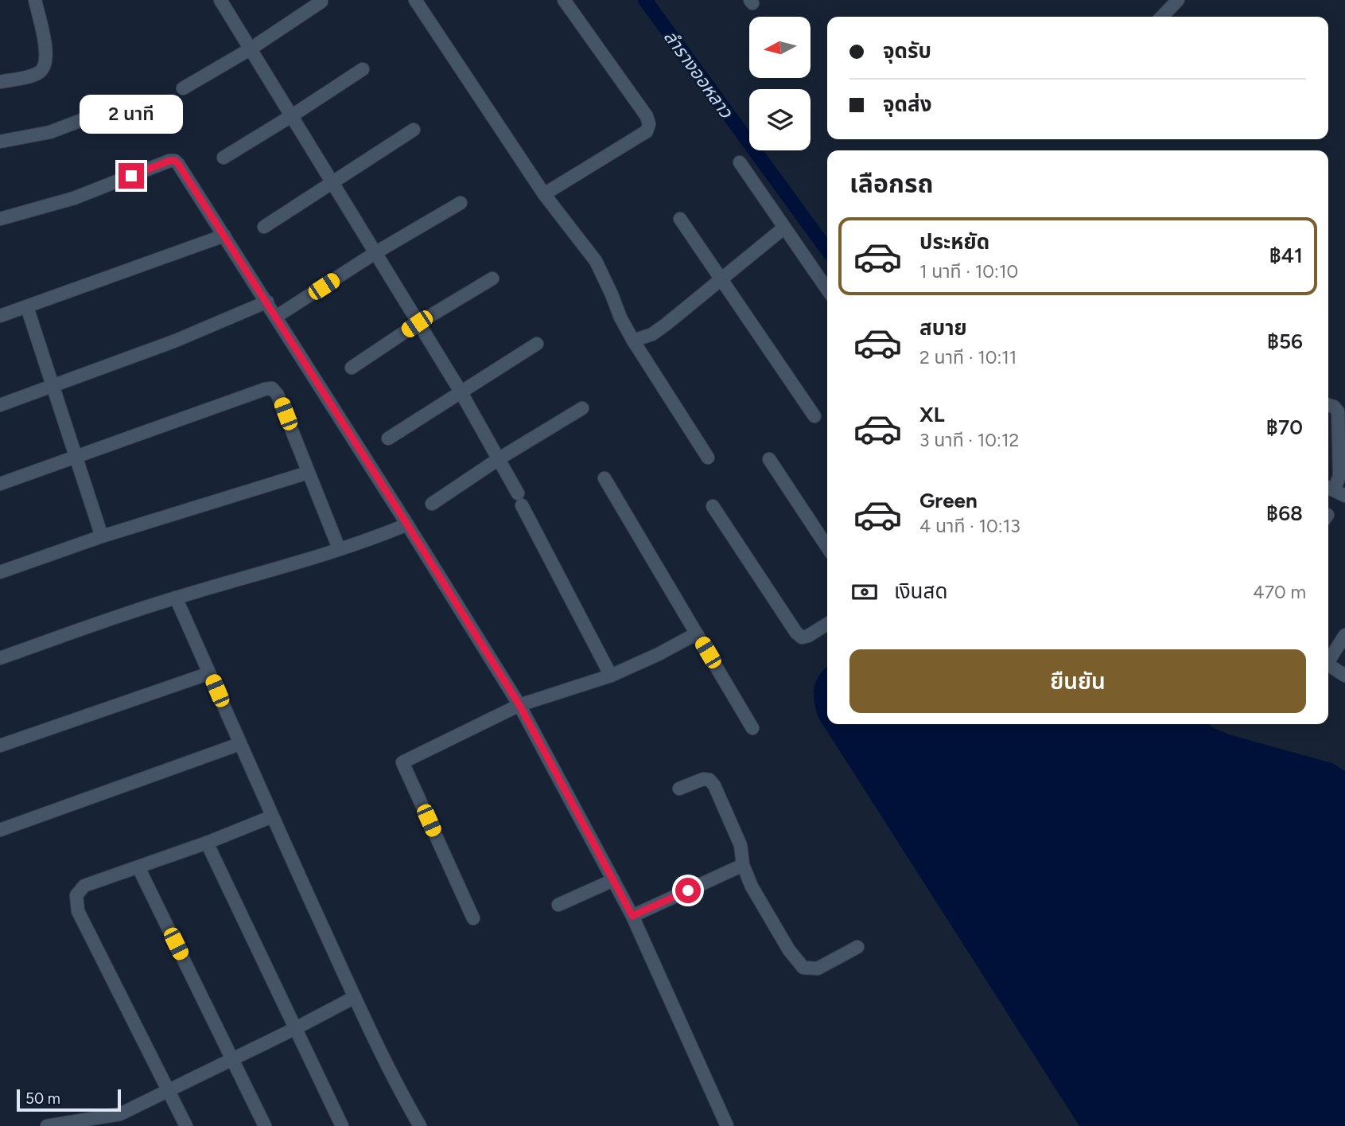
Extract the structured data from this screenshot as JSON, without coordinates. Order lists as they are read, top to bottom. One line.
{"water":["ลำรางออหลาว"],"scale_bar":"50 m","north":"left","page":{"banner":["จุดรับ","จุดส่ง"],"bubble":"2 นาที","heading":"เลือกรถ","list":[{"name":"ประหยัด","note":"1 นาที · 10:10","value":"฿41"},{"name":"สบาย","note":"2 นาที · 10:11","value":"฿56"},{"name":"XL","note":"3 นาที · 10:12","value":"฿70"},{"name":"Green","note":"4 นาที · 10:13","value":"฿68"}],"pay":["เงินสด","470 m"],"buttons":"ยืนยัน","scale":"50 m"}}
